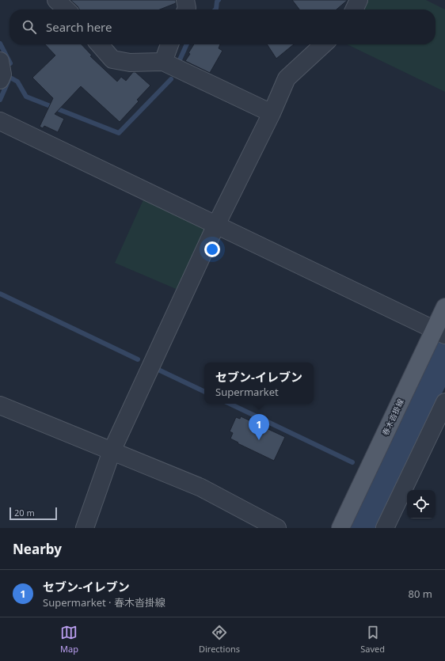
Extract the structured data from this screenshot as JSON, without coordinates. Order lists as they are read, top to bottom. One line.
{"streets":{"main road":["春木沓掛線"]},"scale_bar":"20 m","page":{"search":"Search here","popup":["セブン-イレブン","Supermarket"],"pins":"1","scale":"20 m","heading":"Nearby","list":[{"mark":"1","name":"セブン-イレブン","note":"Supermarket · 春木沓掛線","value":"80 m"}],"nav":["Map","Directions","Saved"]}}
